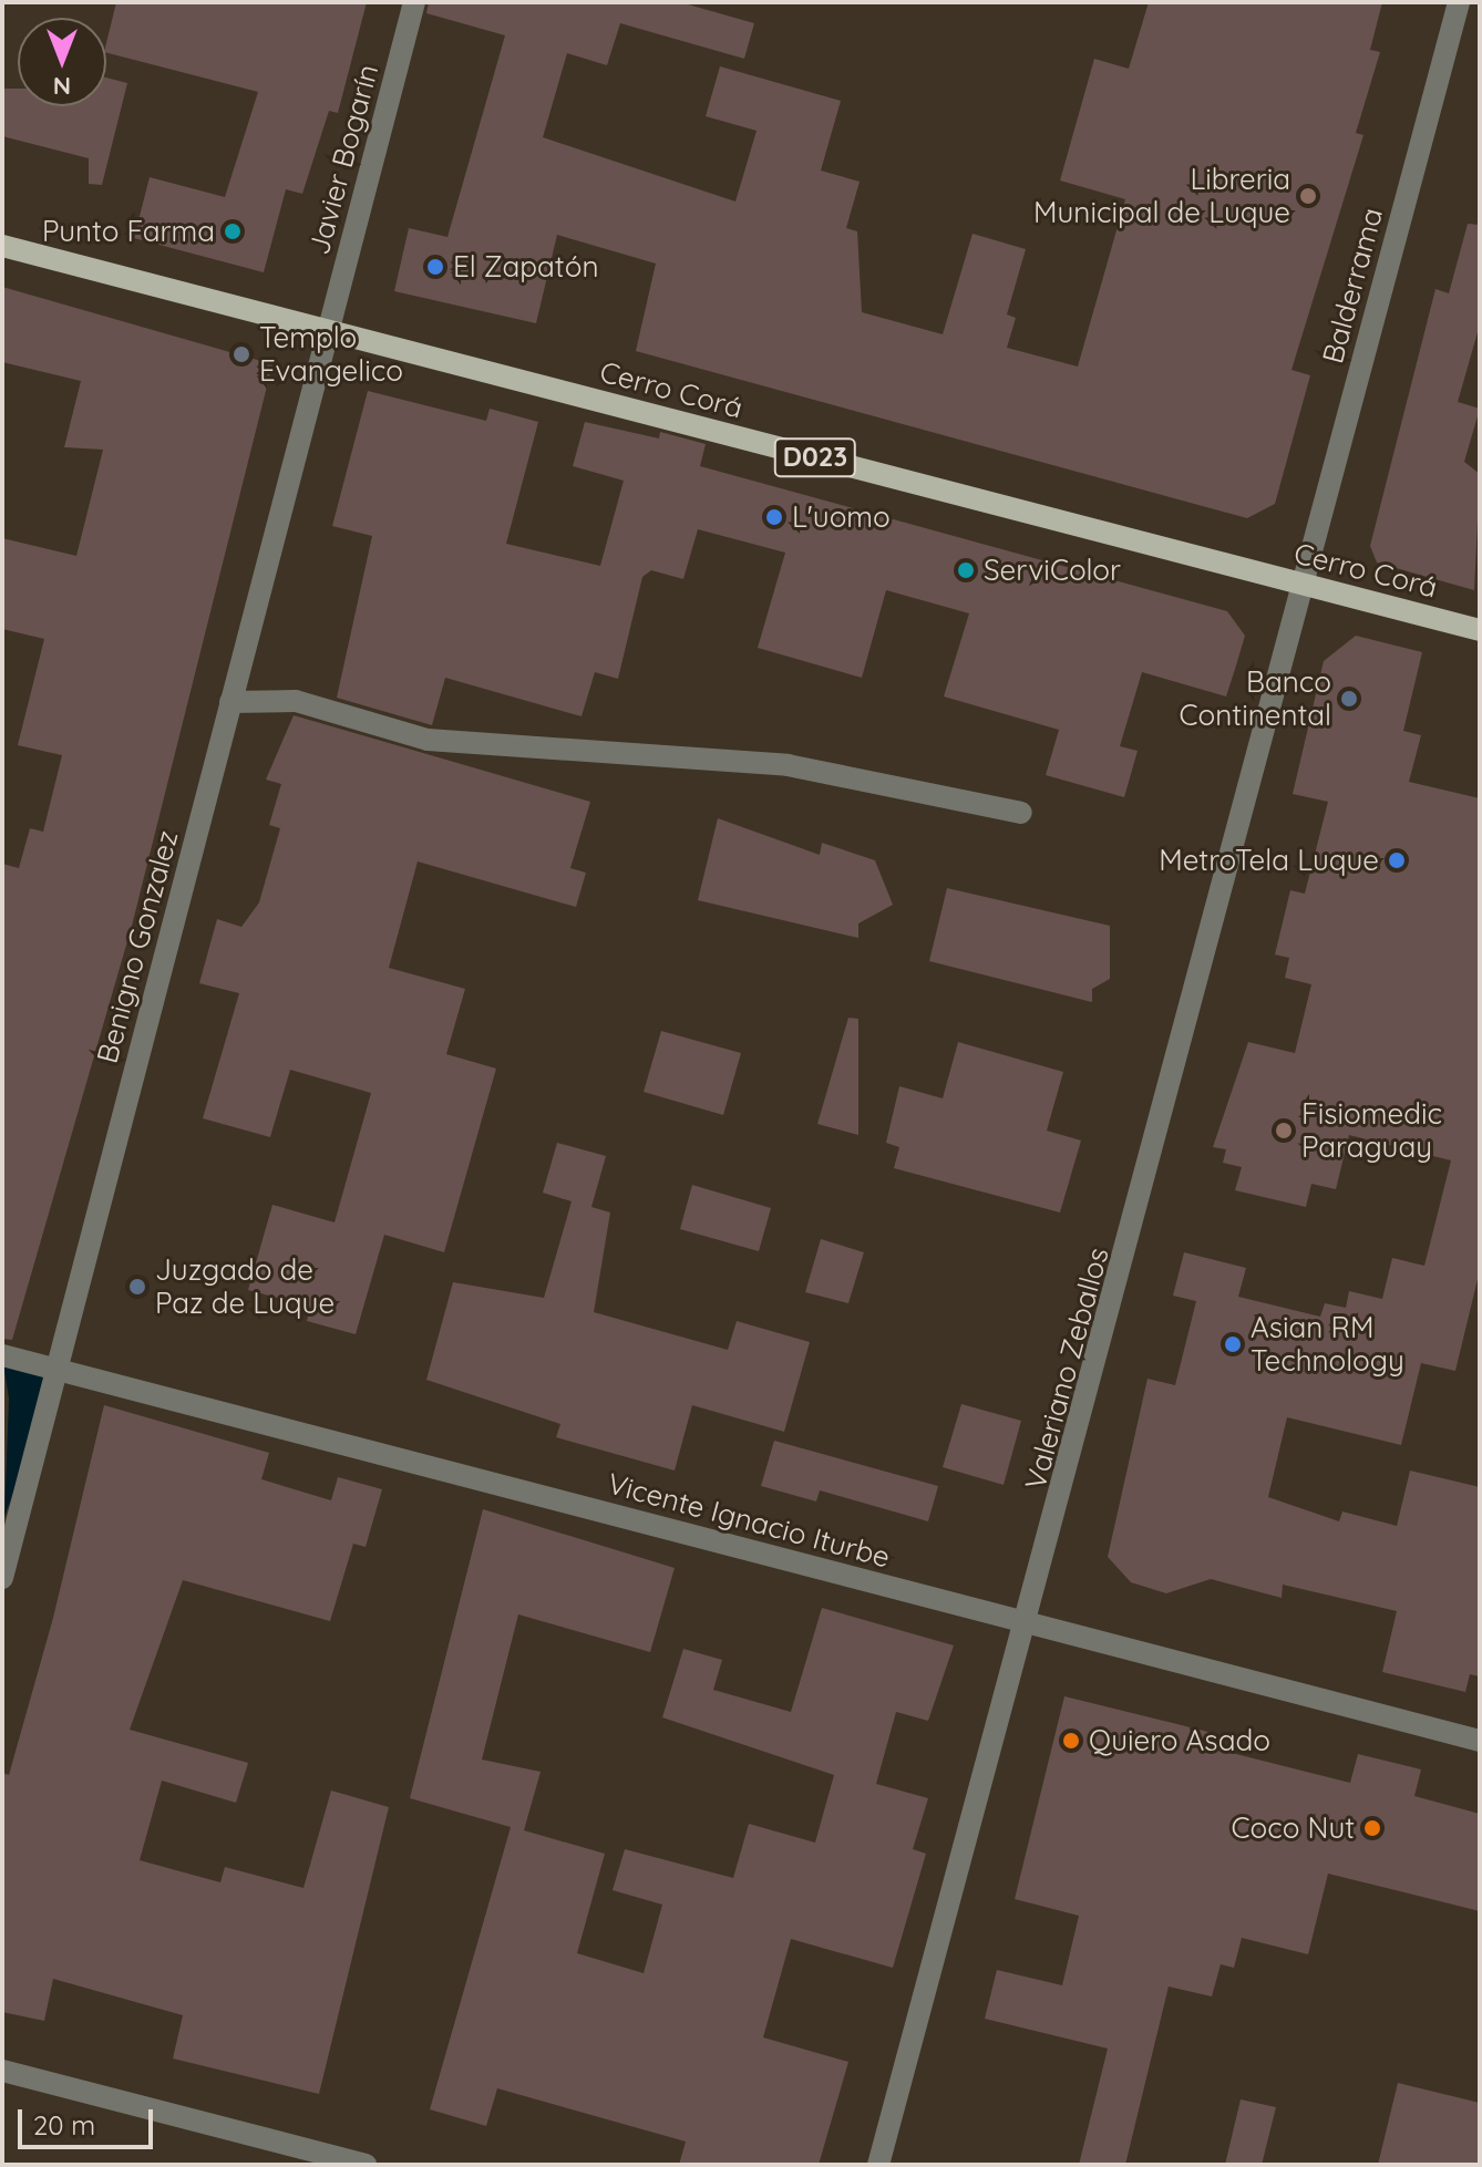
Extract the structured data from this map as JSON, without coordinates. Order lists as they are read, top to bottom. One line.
{"streets":{"main road":["Cerro Corá","D023"],"street":["Javier Bogarín","Balderrama","Benigno Gonzalez","Valeriano Zeballos","Vicente Ignacio Iturbe"]},"crossings":[["Javier Bogarín","Cerro Corá"],["Javier Bogarín","Benigno Gonzalez"],["Balderrama","Cerro Corá"],["Balderrama","Valeriano Zeballos"],["Cerro Corá","Benigno Gonzalez"],["Cerro Corá","Valeriano Zeballos"],["Benigno Gonzalez","Vicente Ignacio Iturbe"],["Valeriano Zeballos","Vicente Ignacio Iturbe"]],"places":["Libreria Municipal de Luque","Punto Farma","El Zapatón","Templo Evangelico","L'uomo","ServiColor","Banco Continental","MetroTela Luque","Fisiomedic Paraguay","Juzgado de Paz de Luque","Asian RM Technology","Quiero Asado","Coco Nut"],"scale_bar":"20 m","north":"bottom"}
